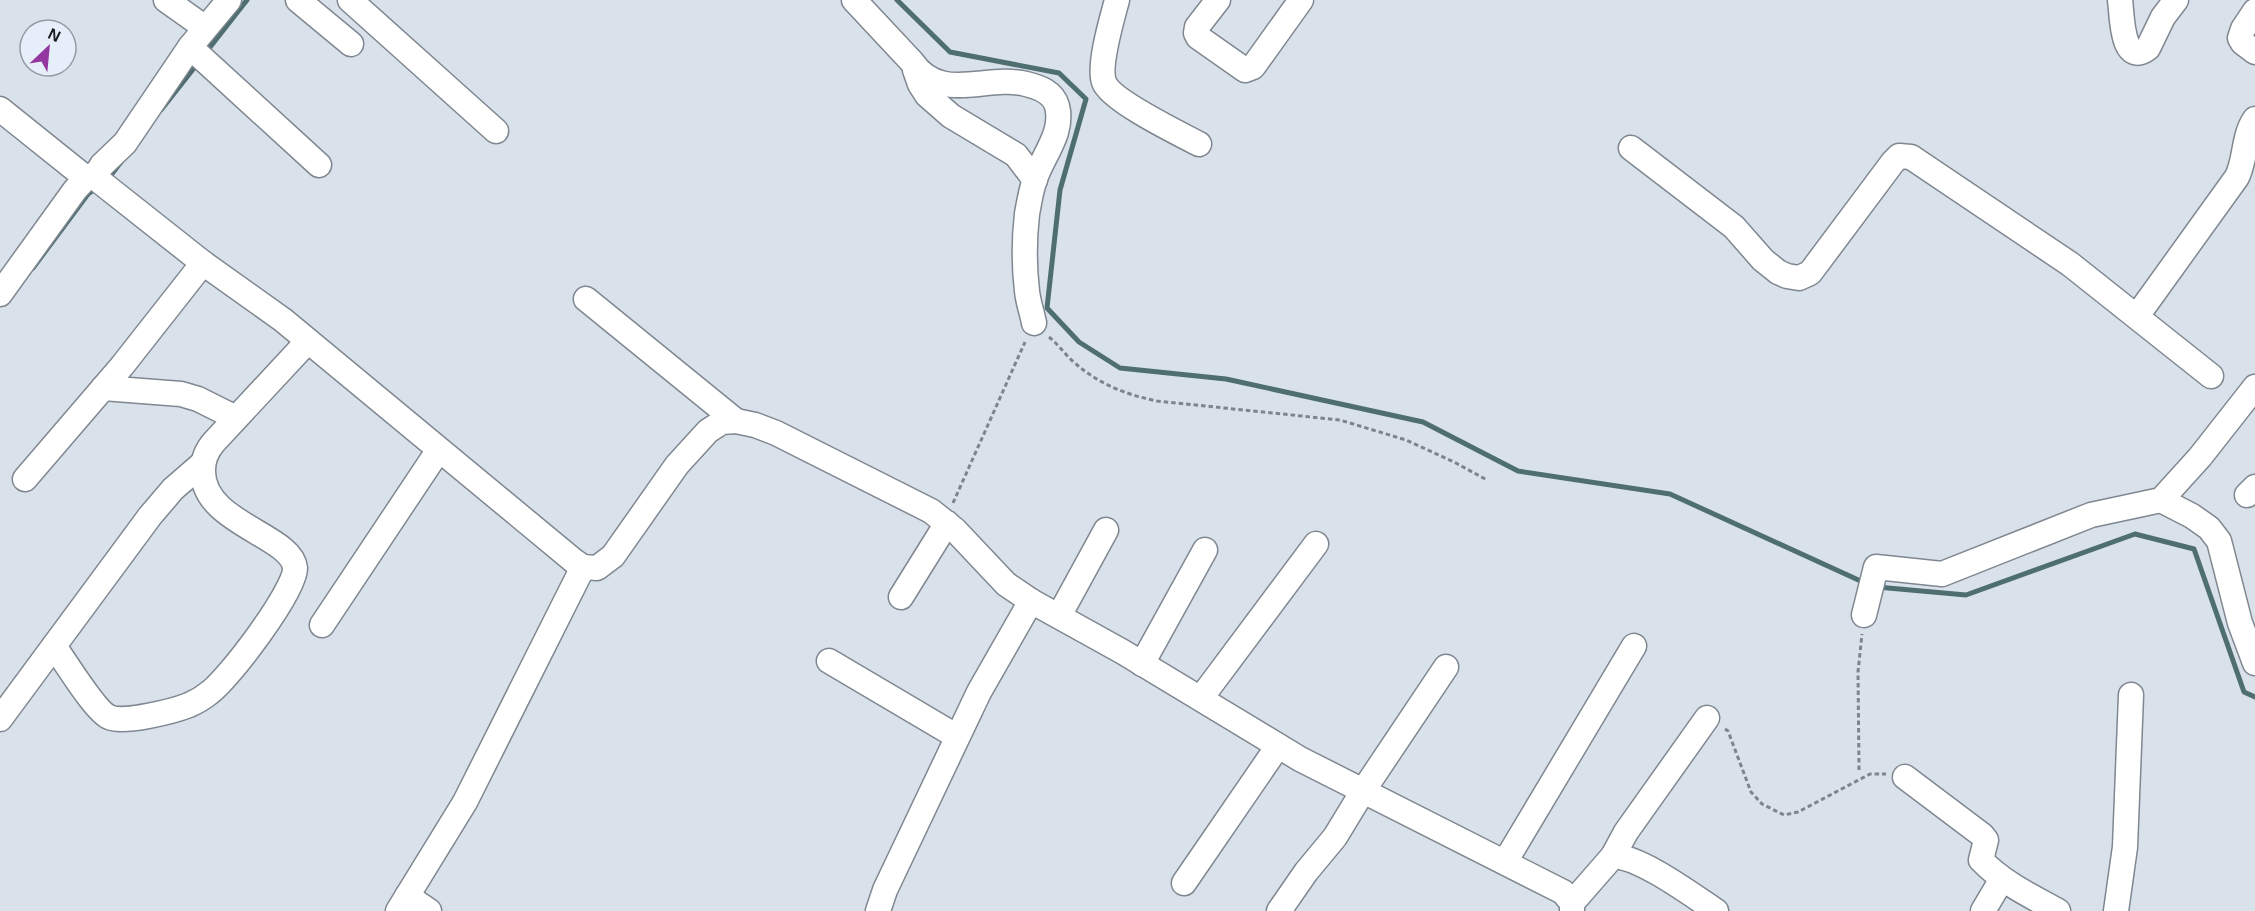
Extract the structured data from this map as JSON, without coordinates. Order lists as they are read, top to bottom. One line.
{"north":"top right"}
